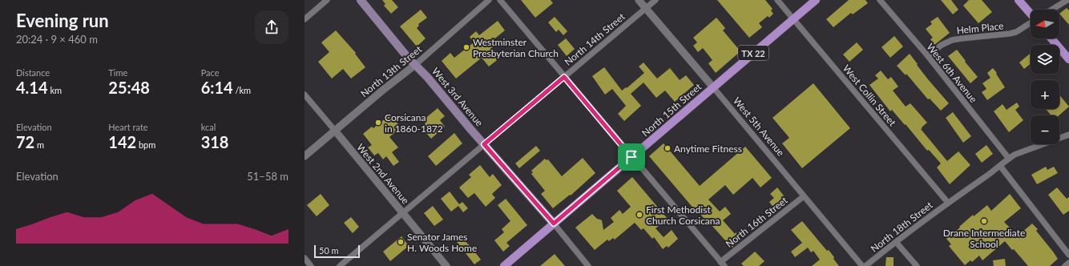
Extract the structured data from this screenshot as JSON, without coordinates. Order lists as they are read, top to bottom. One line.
{"streets":{"main road":["TX 22","West 3rd Avenue","North 15th Street"],"street":["Helm Place","North 14th Street","North 13th Street","West 6th Avenue","West Collin Street","West 5th Avenue","West 2nd Avenue","North 16th Street","North 18th Street"]},"crossings":[["Helm Place","West 6th Avenue"],["North 14th Street","West 3rd Avenue"],["North 14th Street","West 5th Avenue"],["North 14th Street","West 2nd Avenue"],["TX 22","West Collin Street"],["TX 22","North 15th Street"],["North 13th Street","West 3rd Avenue"],["North 13th Street","West 2nd Avenue"],["West 6th Avenue","North 18th Street"],["West Collin Street","North 15th Street"],["West Collin Street","North 18th Street"],["West 3rd Avenue","North 15th Street"],["North 15th Street","West 5th Avenue"],["West 5th Avenue","North 16th Street"]],"places":["Westminster Presbyterian Church","Corsicana in 1860-1872","Anytime Fitness","First Methodist Church Corsicana","Drane Intermediate School","Senator James H. Woods Home"],"scale_bar":"50 m","north":"left","page":{"heading":["Evening run","20:24 · 9 × 460 m"],"map_buttons":["+","−"],"stats":[["Distance","4.14 km"],["Time","25:48"],["Pace","6:14 /km"],["Elevation","72 m"],["Heart rate","142 bpm"],["kcal","318"]],"chart":["Elevation","51–58 m"],"scale":"50 m"}}
